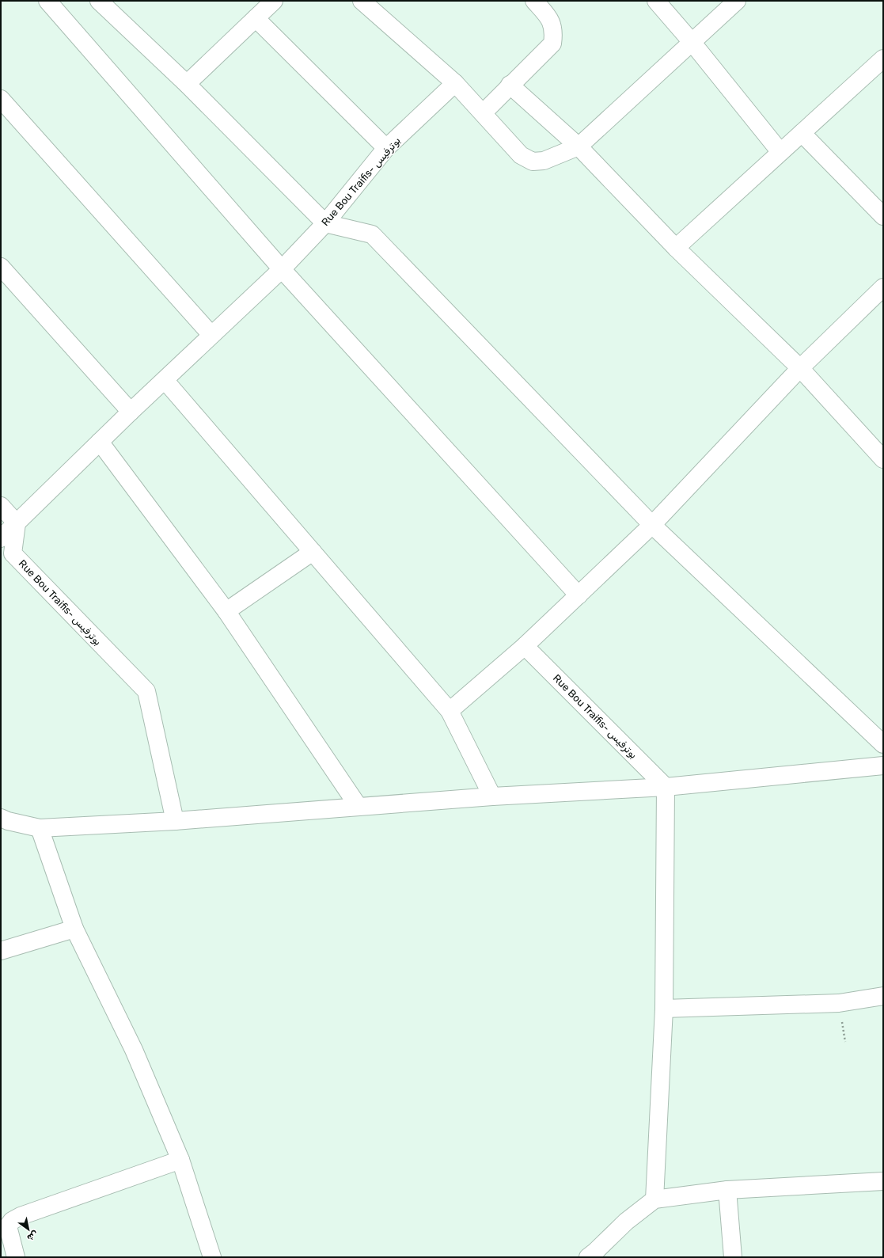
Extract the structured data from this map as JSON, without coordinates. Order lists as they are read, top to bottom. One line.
{"streets":{"street":["Rue Bou Traifis- بوترفيس"]},"north":"bottom right"}
